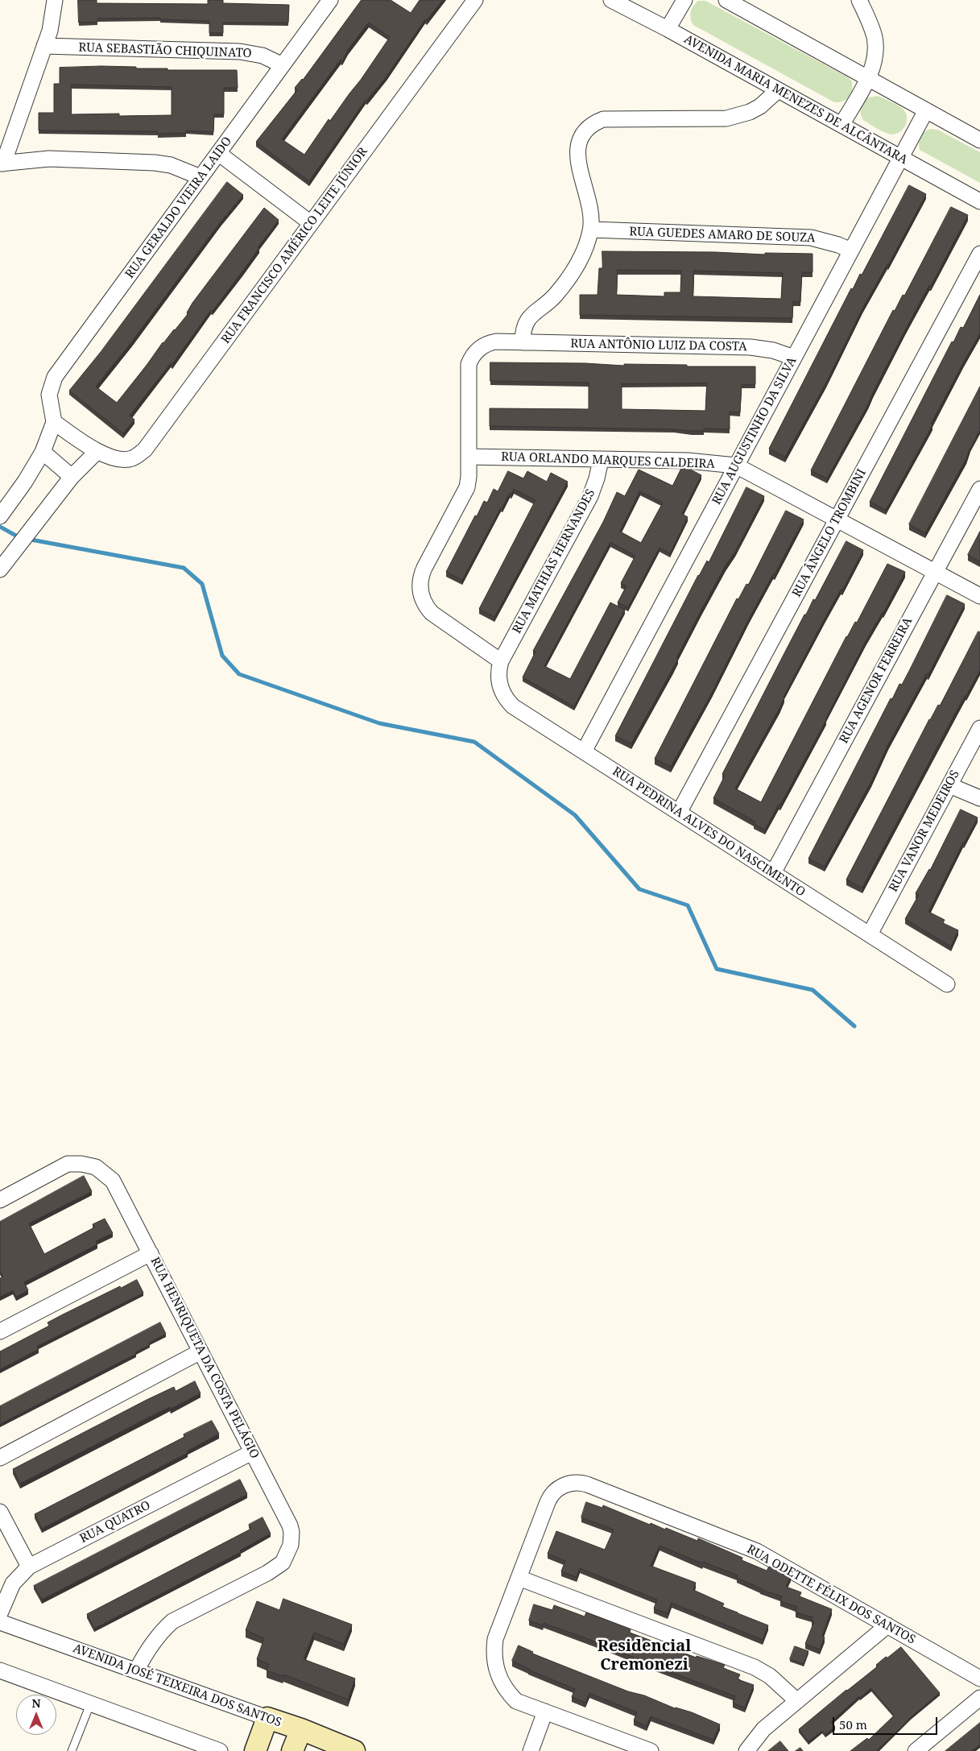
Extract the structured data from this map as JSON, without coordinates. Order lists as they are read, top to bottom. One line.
{"streets":{"street":["RUA SEBASTIÃO CHIQUINATO","AVENIDA MARIA MENEZES DE ALCÂNTARA","RUA GERALDO VIEIRA LAIDO","RUA GUEDES AMARO DE SOUZA","RUA FRANCISCO AMÉRICO LEITE JÚNIOR","RUA ANTÔNIO LUIZ DA COSTA","RUA AUGUSTINHO DA SILVA","RUA ORLANDO MARQUES CALDEIRA","RUA ÂNGELO TROMBINI","RUA MATHIAS HERNANDES","RUA AGENOR FERREIRA","RUA VANOR MEDEIROS","RUA PEDRINA ALVES DO NASCIMENTO","RUA HENRIQUETA DA COSTA PELÁGIO","RUA QUATRO","RUA ODETTE FÉLIX DOS SANTOS","AVENIDA JOSÉ TEIXEIRA DOS SANTOS"]},"crossings":[["RUA SEBASTIÃO CHIQUINATO","RUA GERALDO VIEIRA LAIDO"],["AVENIDA MARIA MENEZES DE ALCÂNTARA","RUA AUGUSTINHO DA SILVA"],["RUA GERALDO VIEIRA LAIDO","RUA FRANCISCO AMÉRICO LEITE JÚNIOR"],["RUA GUEDES AMARO DE SOUZA","RUA AUGUSTINHO DA SILVA"],["RUA ANTÔNIO LUIZ DA COSTA","RUA AUGUSTINHO DA SILVA"],["RUA ANTÔNIO LUIZ DA COSTA","RUA ORLANDO MARQUES CALDEIRA"],["RUA ANTÔNIO LUIZ DA COSTA","RUA MATHIAS HERNANDES"],["RUA ANTÔNIO LUIZ DA COSTA","RUA PEDRINA ALVES DO NASCIMENTO"],["RUA AUGUSTINHO DA SILVA","RUA ORLANDO MARQUES CALDEIRA"],["RUA AUGUSTINHO DA SILVA","RUA PEDRINA ALVES DO NASCIMENTO"],["RUA ORLANDO MARQUES CALDEIRA","RUA ÂNGELO TROMBINI"],["RUA ORLANDO MARQUES CALDEIRA","RUA MATHIAS HERNANDES"],["RUA ORLANDO MARQUES CALDEIRA","RUA AGENOR FERREIRA"],["RUA ÂNGELO TROMBINI","RUA PEDRINA ALVES DO NASCIMENTO"],["RUA MATHIAS HERNANDES","RUA PEDRINA ALVES DO NASCIMENTO"],["RUA AGENOR FERREIRA","RUA PEDRINA ALVES DO NASCIMENTO"],["RUA VANOR MEDEIROS","RUA PEDRINA ALVES DO NASCIMENTO"],["RUA HENRIQUETA DA COSTA PELÁGIO","RUA QUATRO"],["RUA HENRIQUETA DA COSTA PELÁGIO","AVENIDA JOSÉ TEIXEIRA DOS SANTOS"]],"districts":["Residencial Cremonezi"],"scale_bar":"50 m","north":"top"}
